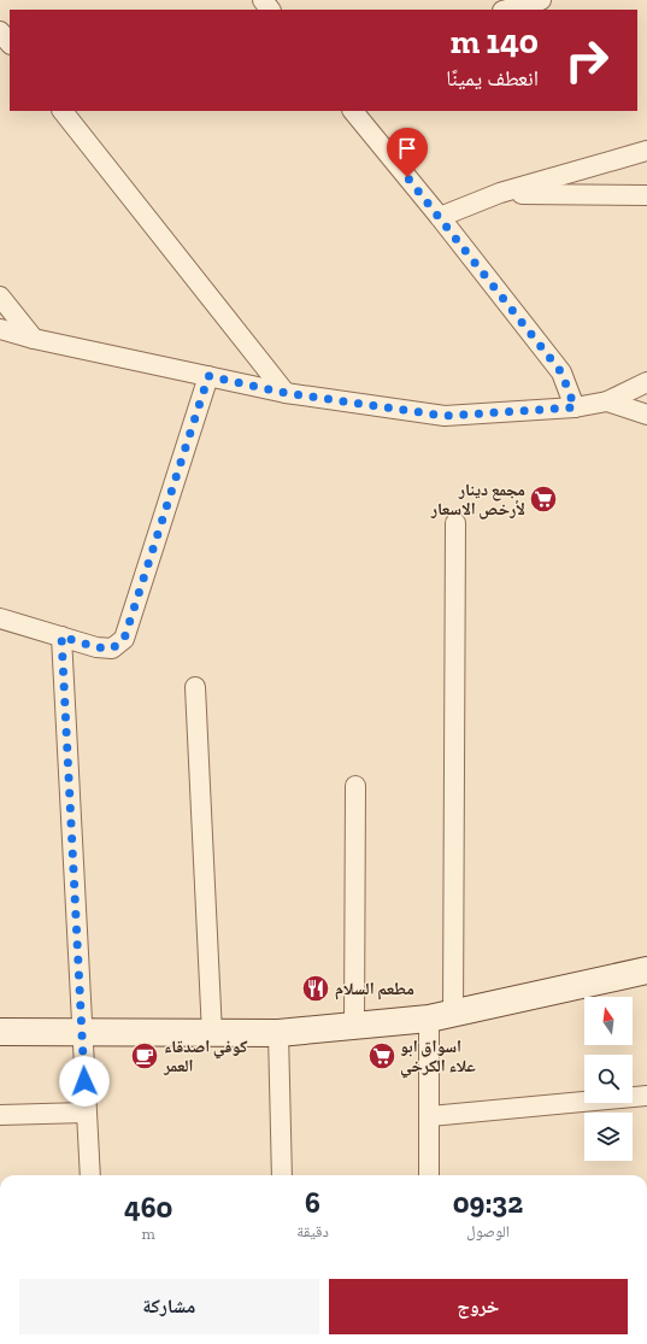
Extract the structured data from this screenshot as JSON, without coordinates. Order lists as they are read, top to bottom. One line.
{"places":{"supermarket":["مجمع دينار لأرخص الاسعار","اسواق ابو علاء الكرخي"],"restaurant":["مطعم السلام"],"cafe":["كوفي اصدقاء العمر"]},"north":"top","page":{"turn":["140 m","انعطف يمينًا"],"eta":["09:32","الوصول","6","دقيقة","460","m"],"buttons":["خروج","مشاركة"]}}
